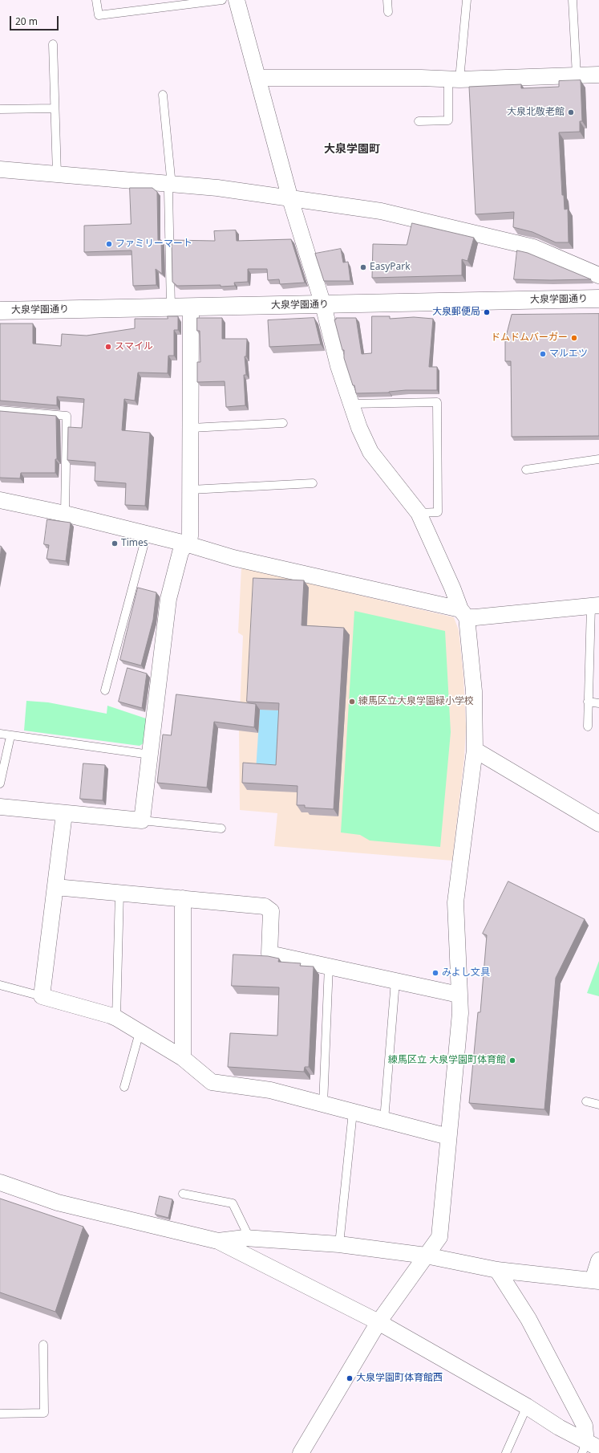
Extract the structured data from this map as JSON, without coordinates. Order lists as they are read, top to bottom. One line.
{"streets":{"street":["大泉学園通り"]},"districts":["大泉学園町"],"places":["大泉北敬老館","ファミリーマート","EasyPark","大泉郵便局","ドムドムバーガー","スマイル","マルエツ","Times","練馬区立大泉学園緑小学校","みよし文具","練馬区立 大泉学園町体育館","大泉学園町体育館西"],"scale_bar":"20 m"}
